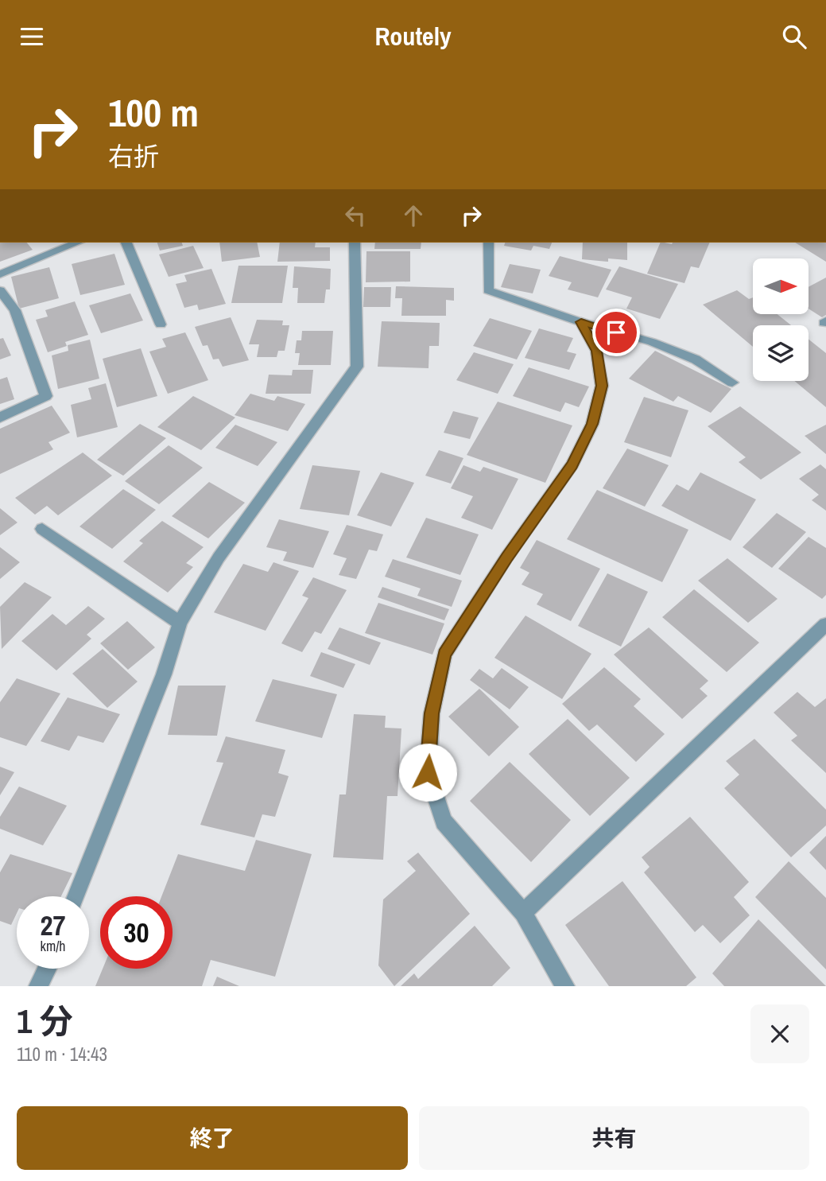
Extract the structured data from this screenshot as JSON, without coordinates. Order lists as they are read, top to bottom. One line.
{"north":"right","page":{"header":"Routely","turn":["100 m","右折"],"speed":"27 km/h","limit":"30","heading":["1 分","110 m · 14:43"],"buttons":["終了","共有"]}}
